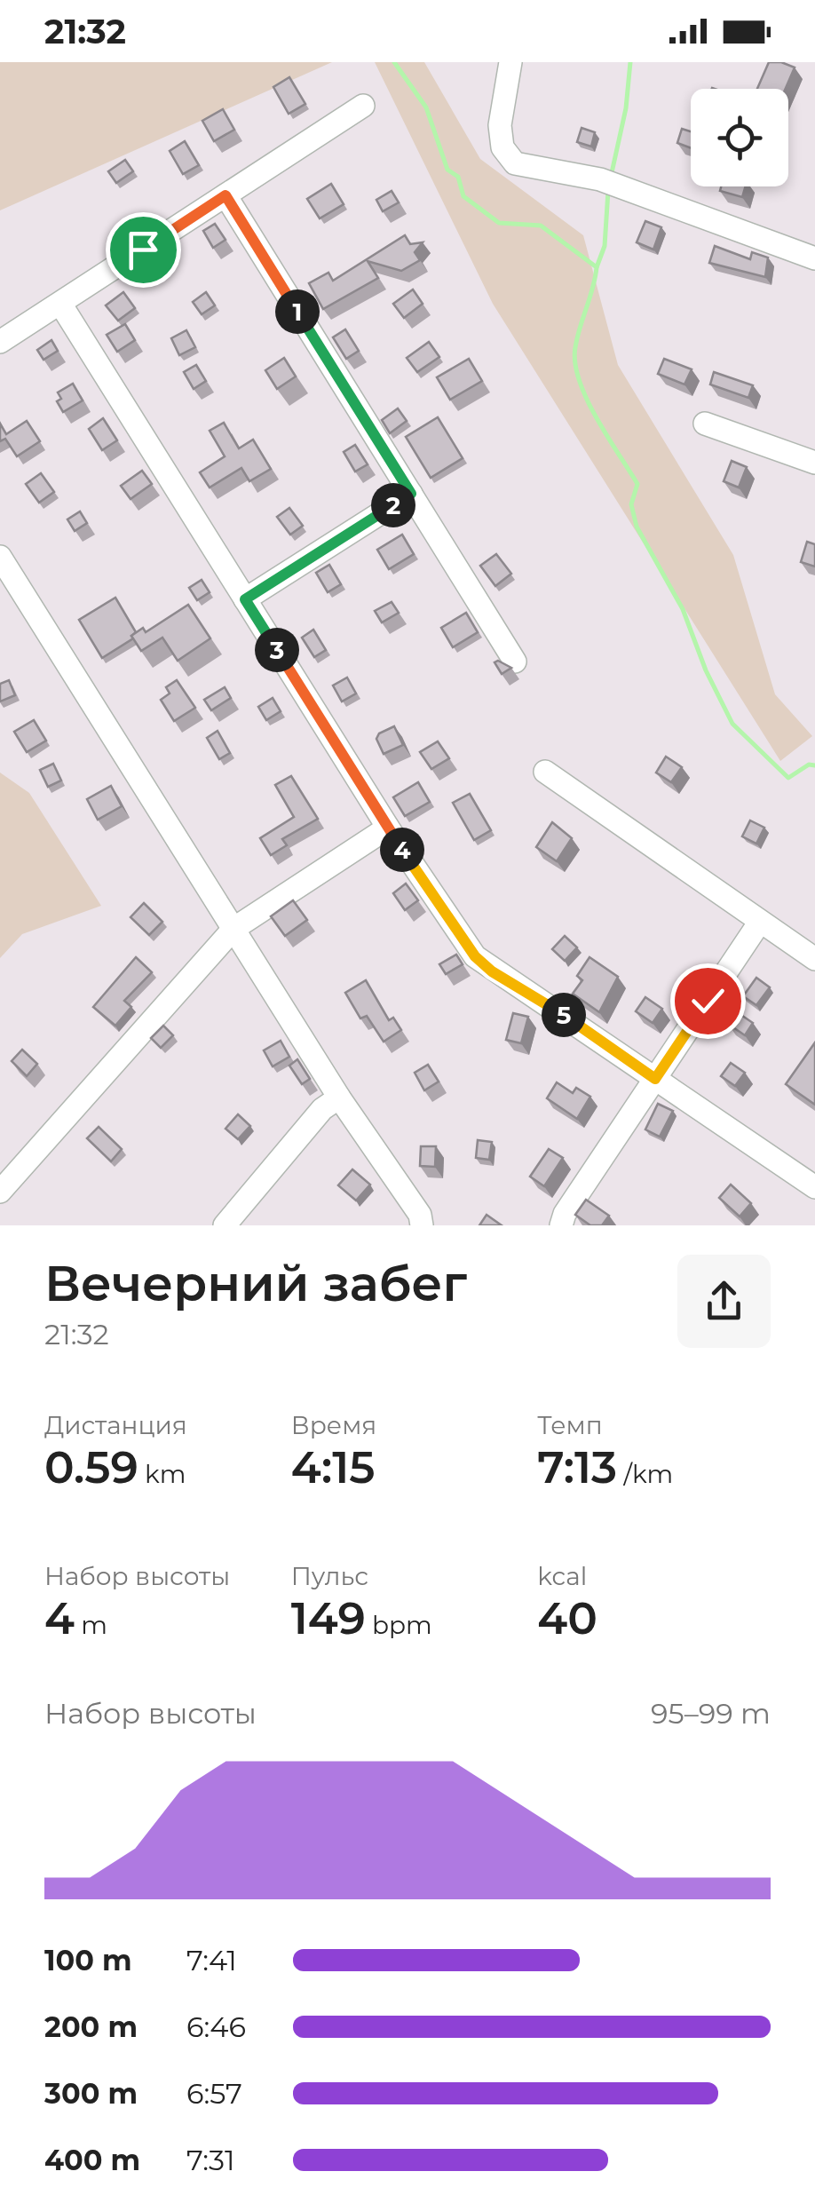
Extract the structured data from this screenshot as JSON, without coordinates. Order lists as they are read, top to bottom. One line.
{"page":{"status":"21:32","pins":["1","2","3","4","5"],"heading":["Вечерний забег","21:32"],"stats":[["Дистанция","0.59 km"],["Время","4:15"],["Темп","7:13 /km"],["Набор высоты","4 m"],["Пульс","149 bpm"],["kcal","40"]],"chart":["Набор высоты","95–99 m"],"list":[{"name":"100 m","note":"7:41"},{"name":"200 m","note":"6:46"},{"name":"300 m","note":"6:57"},{"name":"400 m","note":"7:31"}]}}
